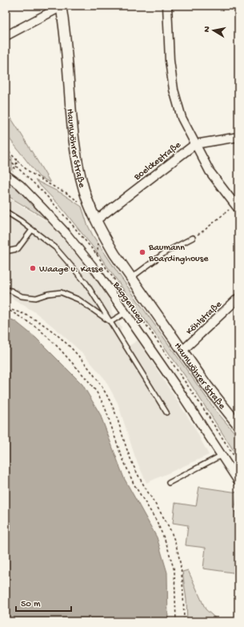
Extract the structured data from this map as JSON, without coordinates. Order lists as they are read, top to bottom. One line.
{"streets":{"street":["Haunwöhrer Straße","Boelckestraße","Baggerweg","Köhlstraße"]},"crossings":[["Haunwöhrer Straße","Boelckestraße"],["Haunwöhrer Straße","Köhlstraße"]],"places":["Baumann Boardinghouse","Waage u. Kasse"],"scale_bar":"50 m","north":"left"}
